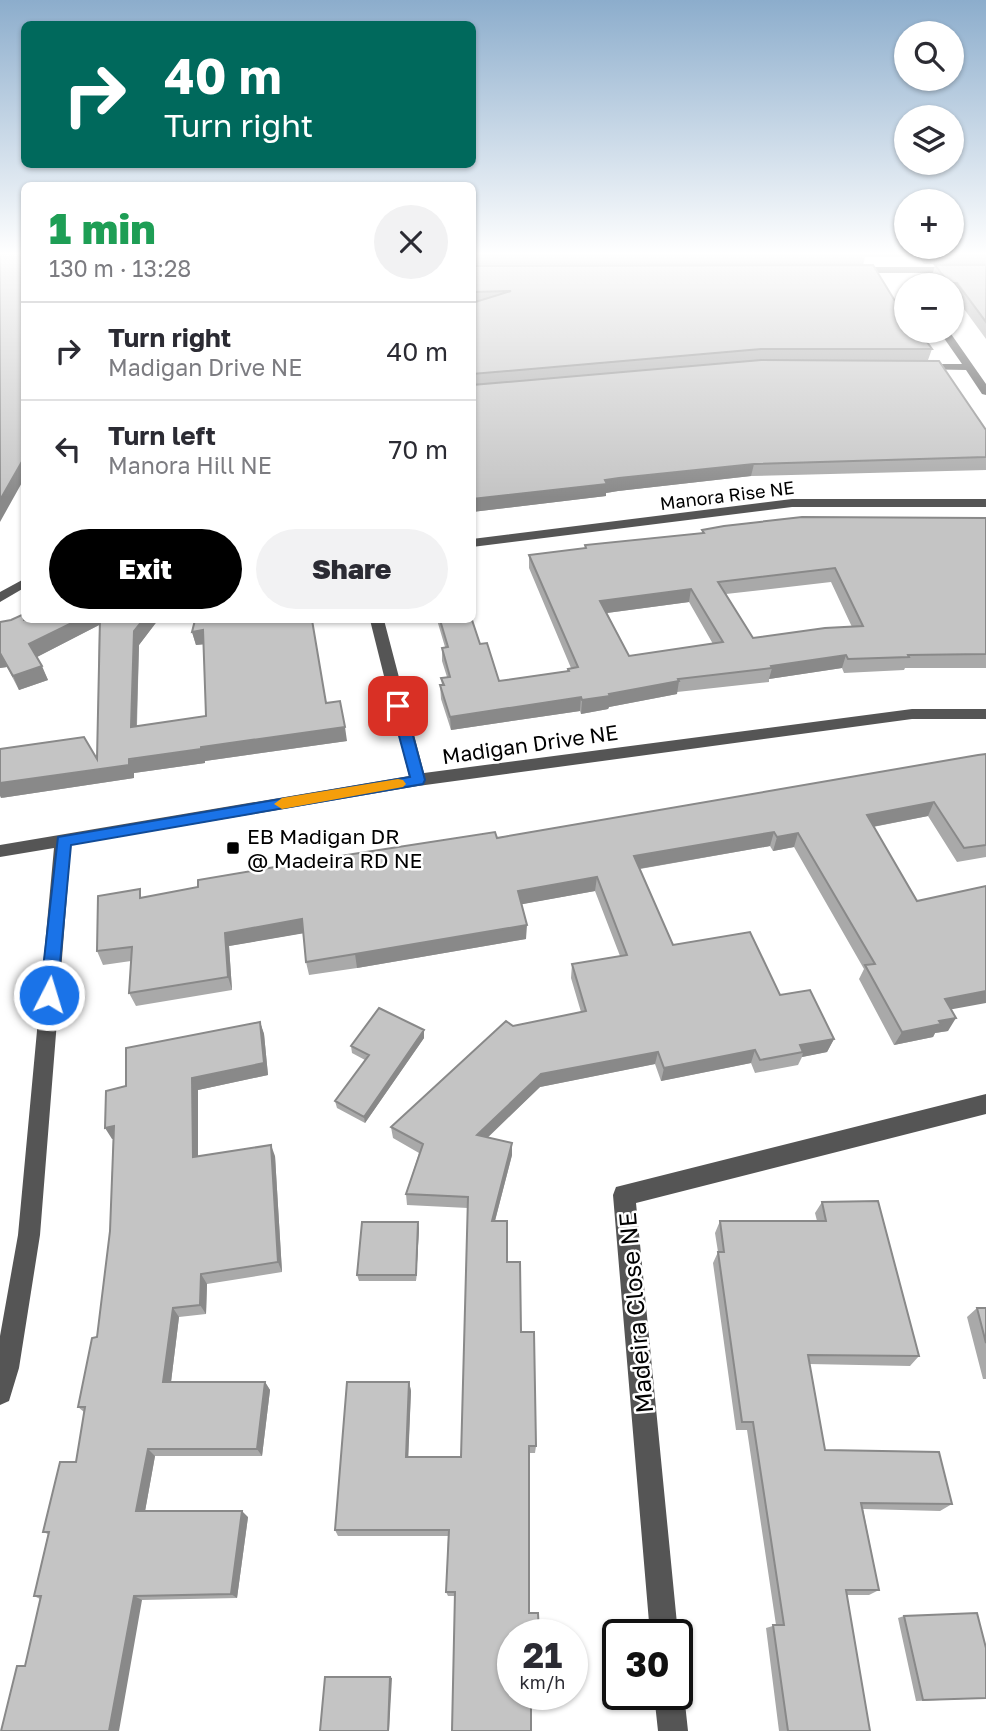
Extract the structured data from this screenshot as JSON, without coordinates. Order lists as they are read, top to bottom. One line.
{"streets":{"street":["Manora Rise NE","Madigan Drive NE","Madeira Close NE"]},"places":{"transit":["EB Madigan DR @ Madeira RD NE"]},"page":{"map_buttons":["+","−"],"turn":["40 m","Turn right"],"heading":["1 min","130 m · 13:28"],"list":[{"name":"Turn right","note":"Madigan Drive NE","value":"40 m"},{"name":"Turn left","note":"Manora Hill NE","value":"70 m"}],"buttons":["Exit","Share"],"speed":"21 km/h","limit":"30"}}
